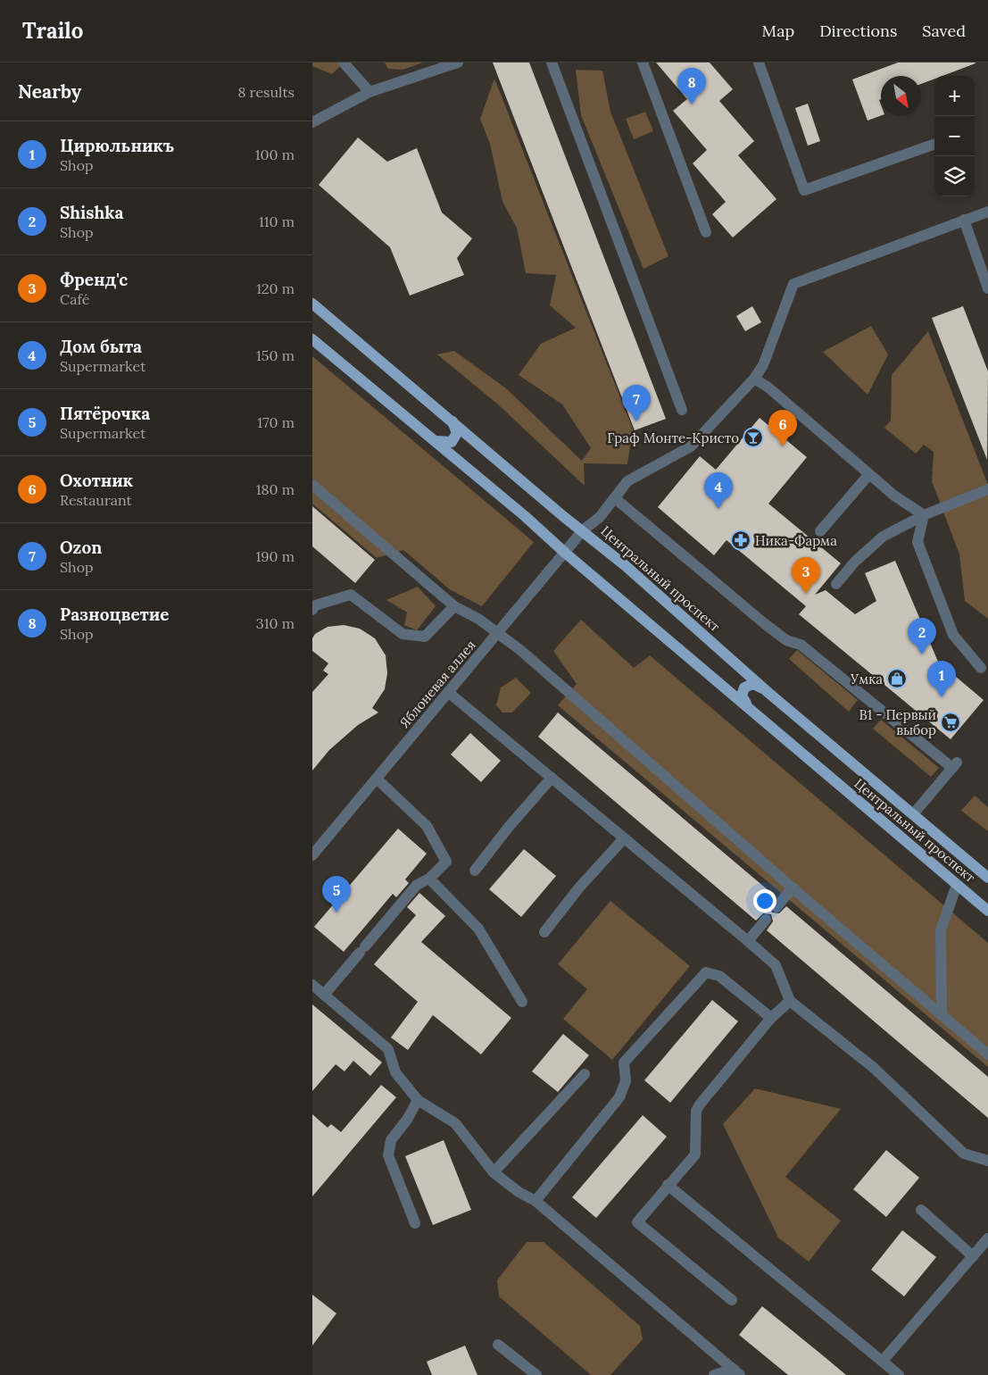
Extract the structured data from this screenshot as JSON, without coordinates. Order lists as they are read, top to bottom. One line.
{"streets":{"main road":["Центральный проспект"],"street":["Яблоневая аллея"]},"crossings":[["Центральный проспект","Яблоневая аллея"]],"places":{"bar":["Граф Монте-Кристо"],"pharmacy":["Ника-Фарма"],"shop":["Умка"],"supermarket":["В1 - Первый выбор"]},"north":"bottom right","page":{"header":"Trailo","nav":["Map","Directions","Saved"],"heading":["Nearby","8 results"],"pins":["8","7","6","4","3","2","1","5"],"map_buttons":["+","−"],"list":[{"mark":"1","name":"Цирюльникъ","note":"Shop","value":"100 m"},{"mark":"2","name":"Shishka","note":"Shop","value":"110 m"},{"mark":"3","name":"Френд'с","note":"Café","value":"120 m"},{"mark":"4","name":"Дом быта","note":"Supermarket","value":"150 m"},{"mark":"5","name":"Пятёрочка","note":"Supermarket","value":"170 m"},{"mark":"6","name":"Охотник","note":"Restaurant","value":"180 m"},{"mark":"7","name":"Ozon","note":"Shop","value":"190 m"},{"mark":"8","name":"Разноцветие","note":"Shop","value":"310 m"}]}}
